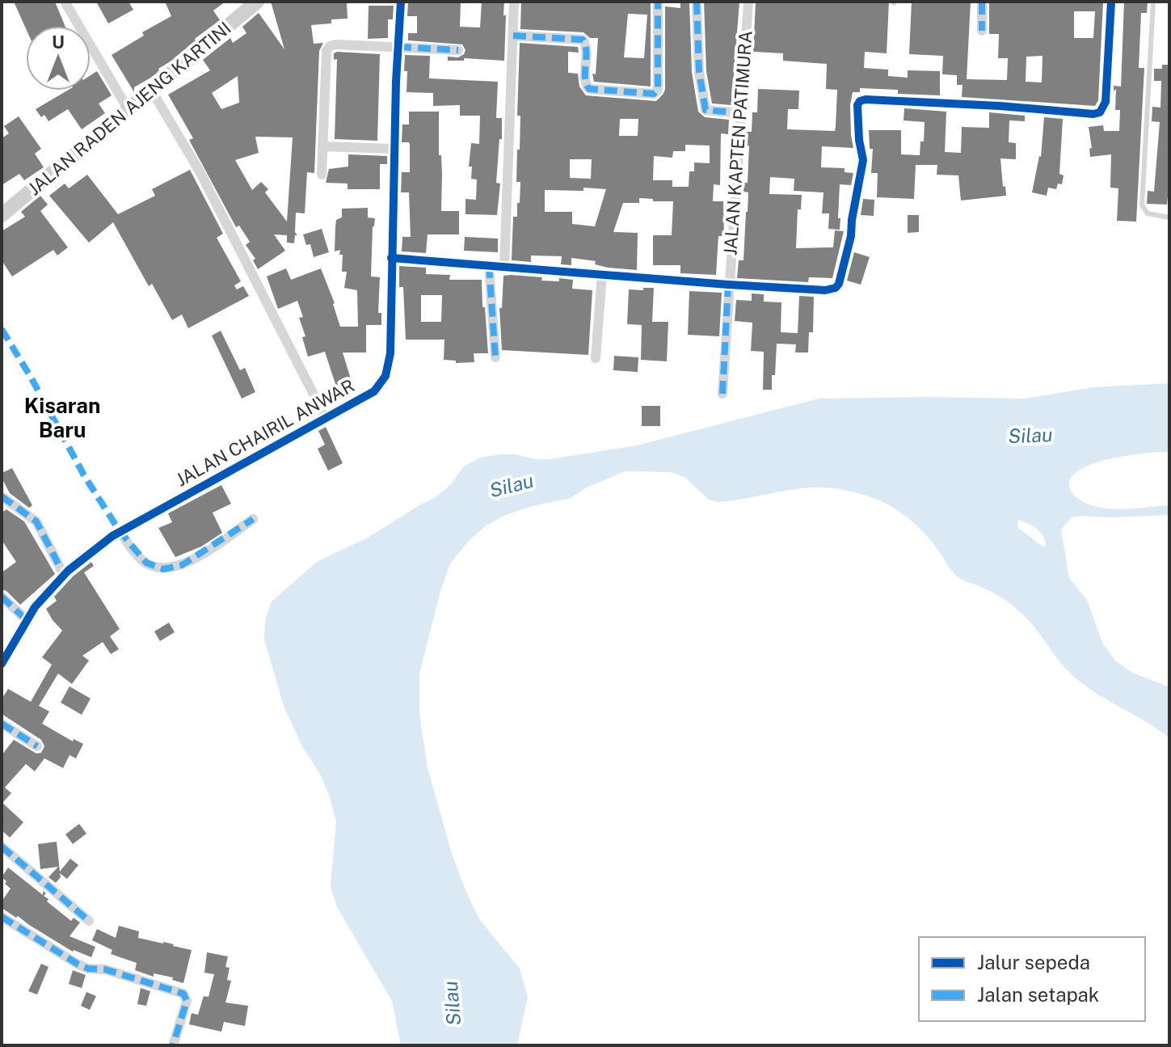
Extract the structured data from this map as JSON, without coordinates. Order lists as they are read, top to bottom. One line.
{"streets":{"street":["JALAN RADEN AJENG KARTINI","JALAN KAPTEN PATIMURA","JALAN CHAIRIL ANWAR"]},"districts":["Kisaran Baru"],"water":["Silau"],"legend":["Jalur sepeda","Jalan setapak"],"north":"top"}
